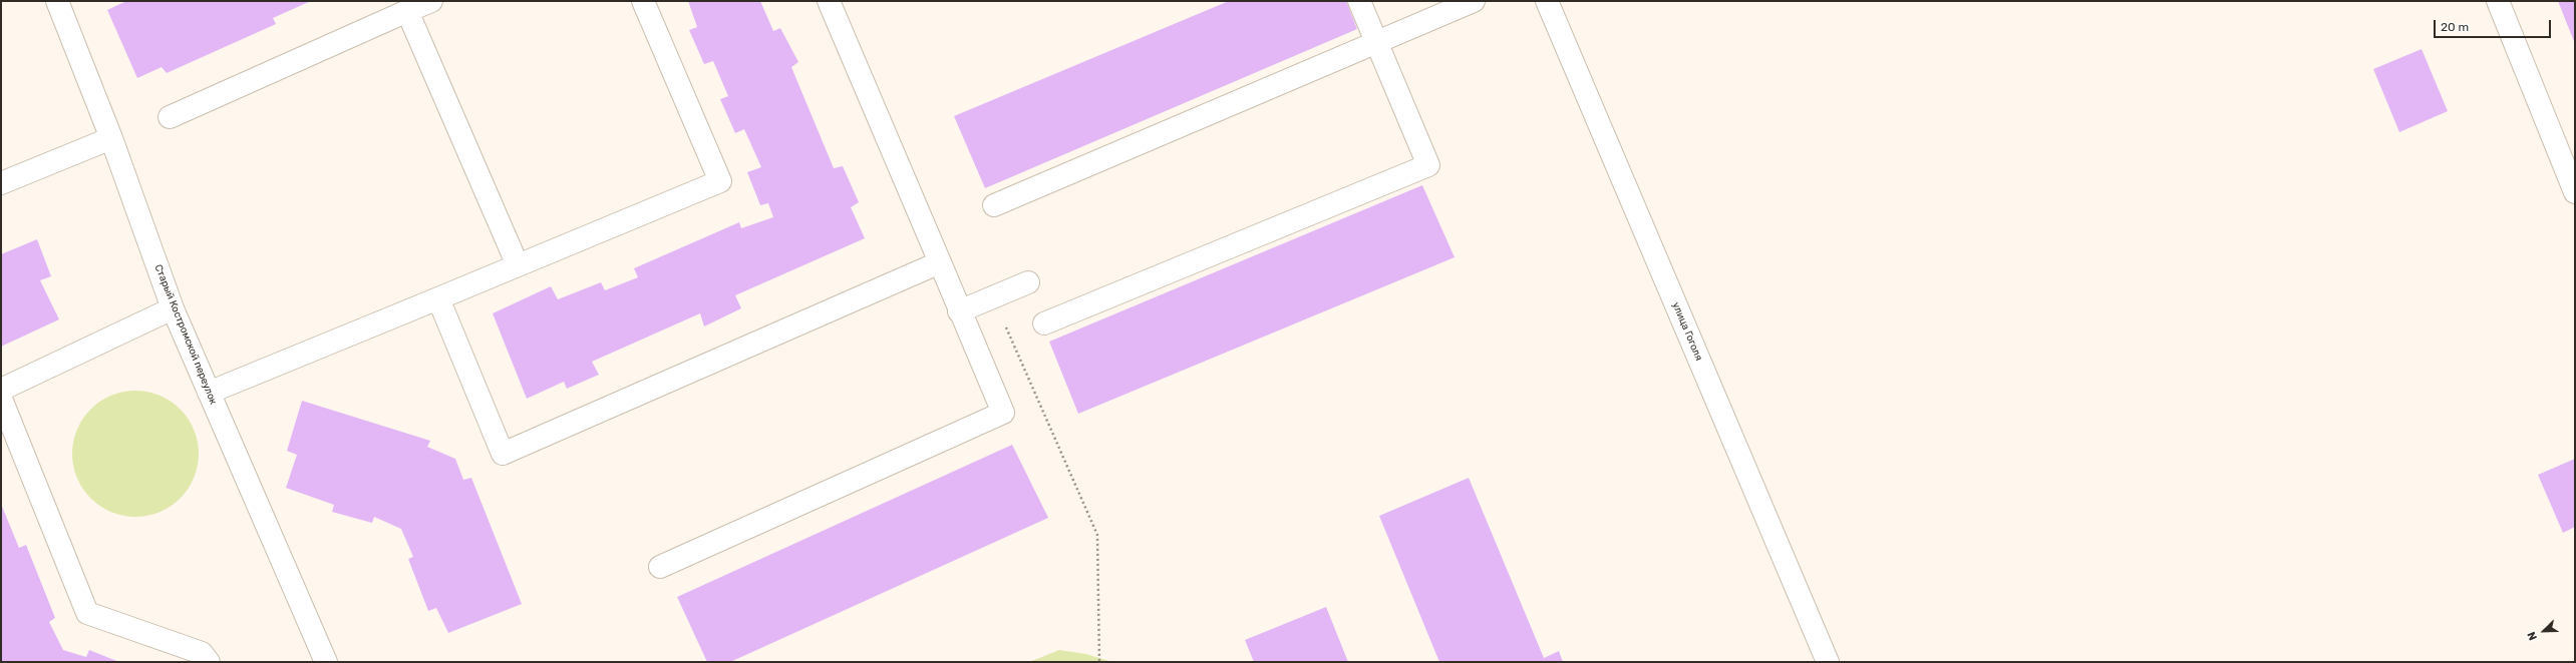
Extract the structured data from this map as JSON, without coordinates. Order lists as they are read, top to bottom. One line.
{"streets":{"street":["улица Гоголя","Старый Костромской переулок"]},"scale_bar":"20 m","north":"bottom left"}
